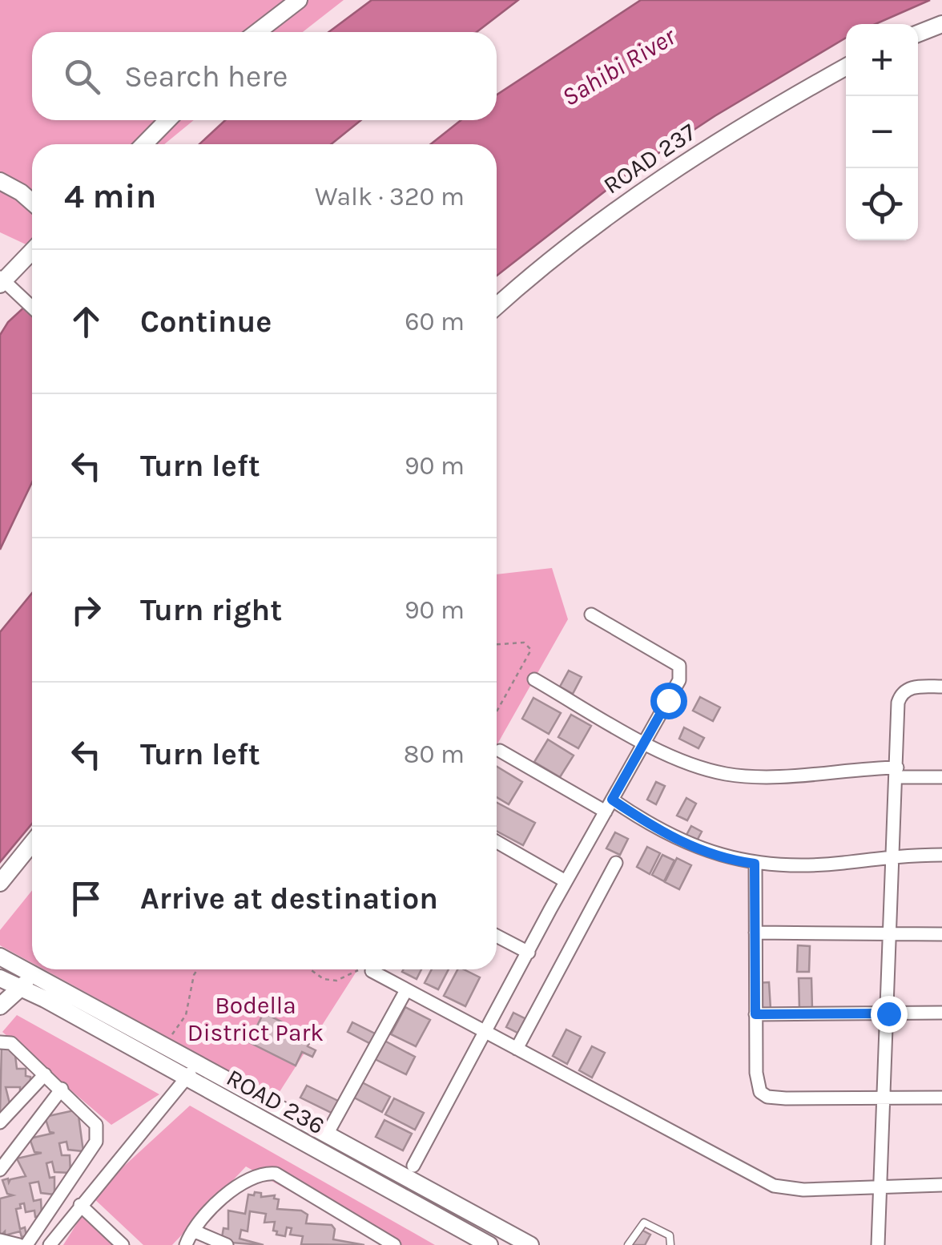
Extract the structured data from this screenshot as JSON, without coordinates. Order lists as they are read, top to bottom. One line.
{"streets":{"street":["ROAD 237","ROAD 236"]},"water":["Sahibi River"],"parks":["Bodella District Park"],"page":{"map_buttons":["+","−"],"search":"Search here","heading":["4 min","Walk · 320 m"],"list":[["Continue","60 m"],["Turn left","90 m"],["Turn right","90 m"],["Turn left","80 m"],"Arrive at destination"]}}
